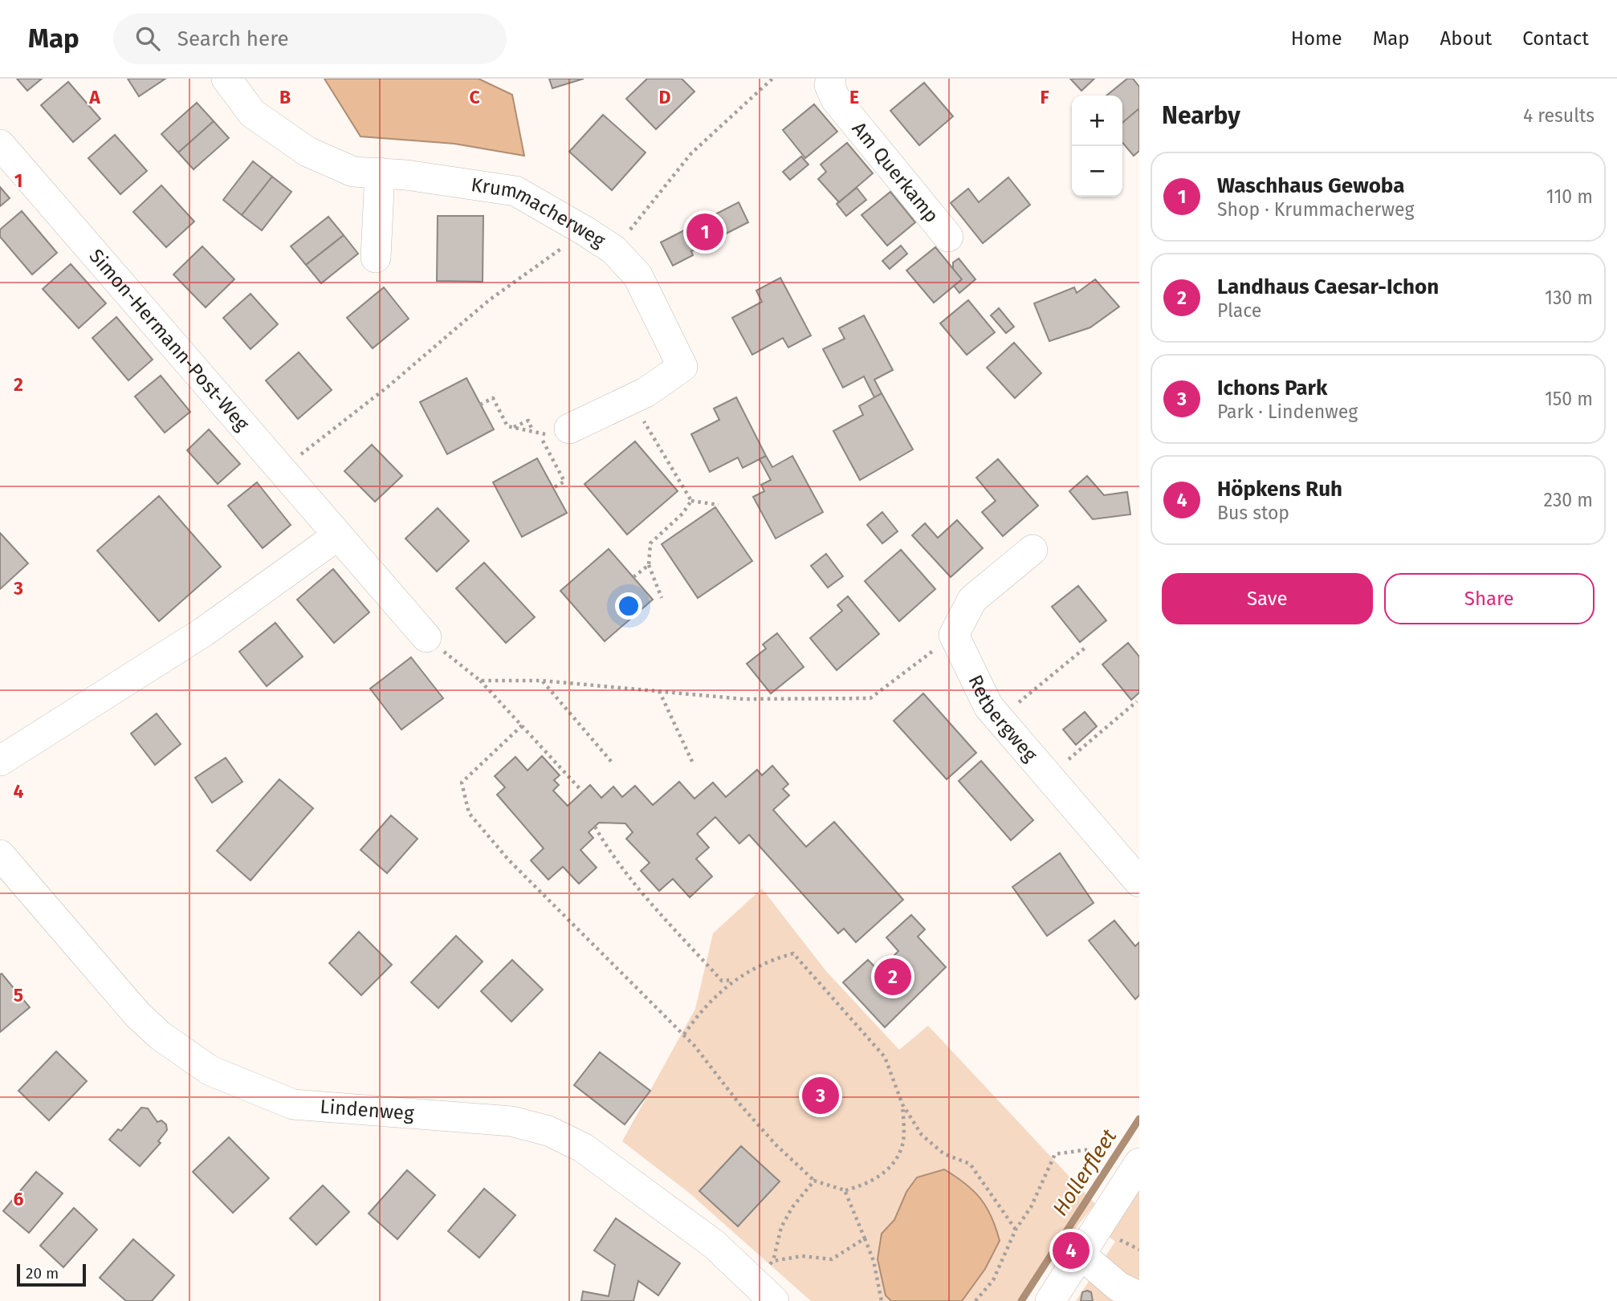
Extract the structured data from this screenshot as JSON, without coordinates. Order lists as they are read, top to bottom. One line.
{"streets":{"street":["Am Querkamp","Krummacherweg","Simon-Hermann-Post-Weg","Retbergweg","Lindenweg"]},"water":["Hollerfleet"],"scale_bar":"20 m","page":{"header":"Map","search":"Search here","nav":["Home","Map","About","Contact"],"heading":["Nearby","4 results"],"map_buttons":["+","−"],"list":[{"mark":"1","name":"Waschhaus Gewoba","note":"Shop · Krummacherweg","value":"110 m"},{"mark":"2","name":"Landhaus Caesar-Ichon","note":"Place","value":"130 m"},{"mark":"3","name":"Ichons Park","note":"Park · Lindenweg","value":"150 m"},{"mark":"4","name":"Höpkens Ruh","note":"Bus stop","value":"230 m"}],"pins":["1","2","3","4"],"buttons":["Save","Share"],"scale":"20 m"},"grid":{"columns":["A","B","C","D","E","F"],"rows":["1","2","3","4","5","6"]}}
